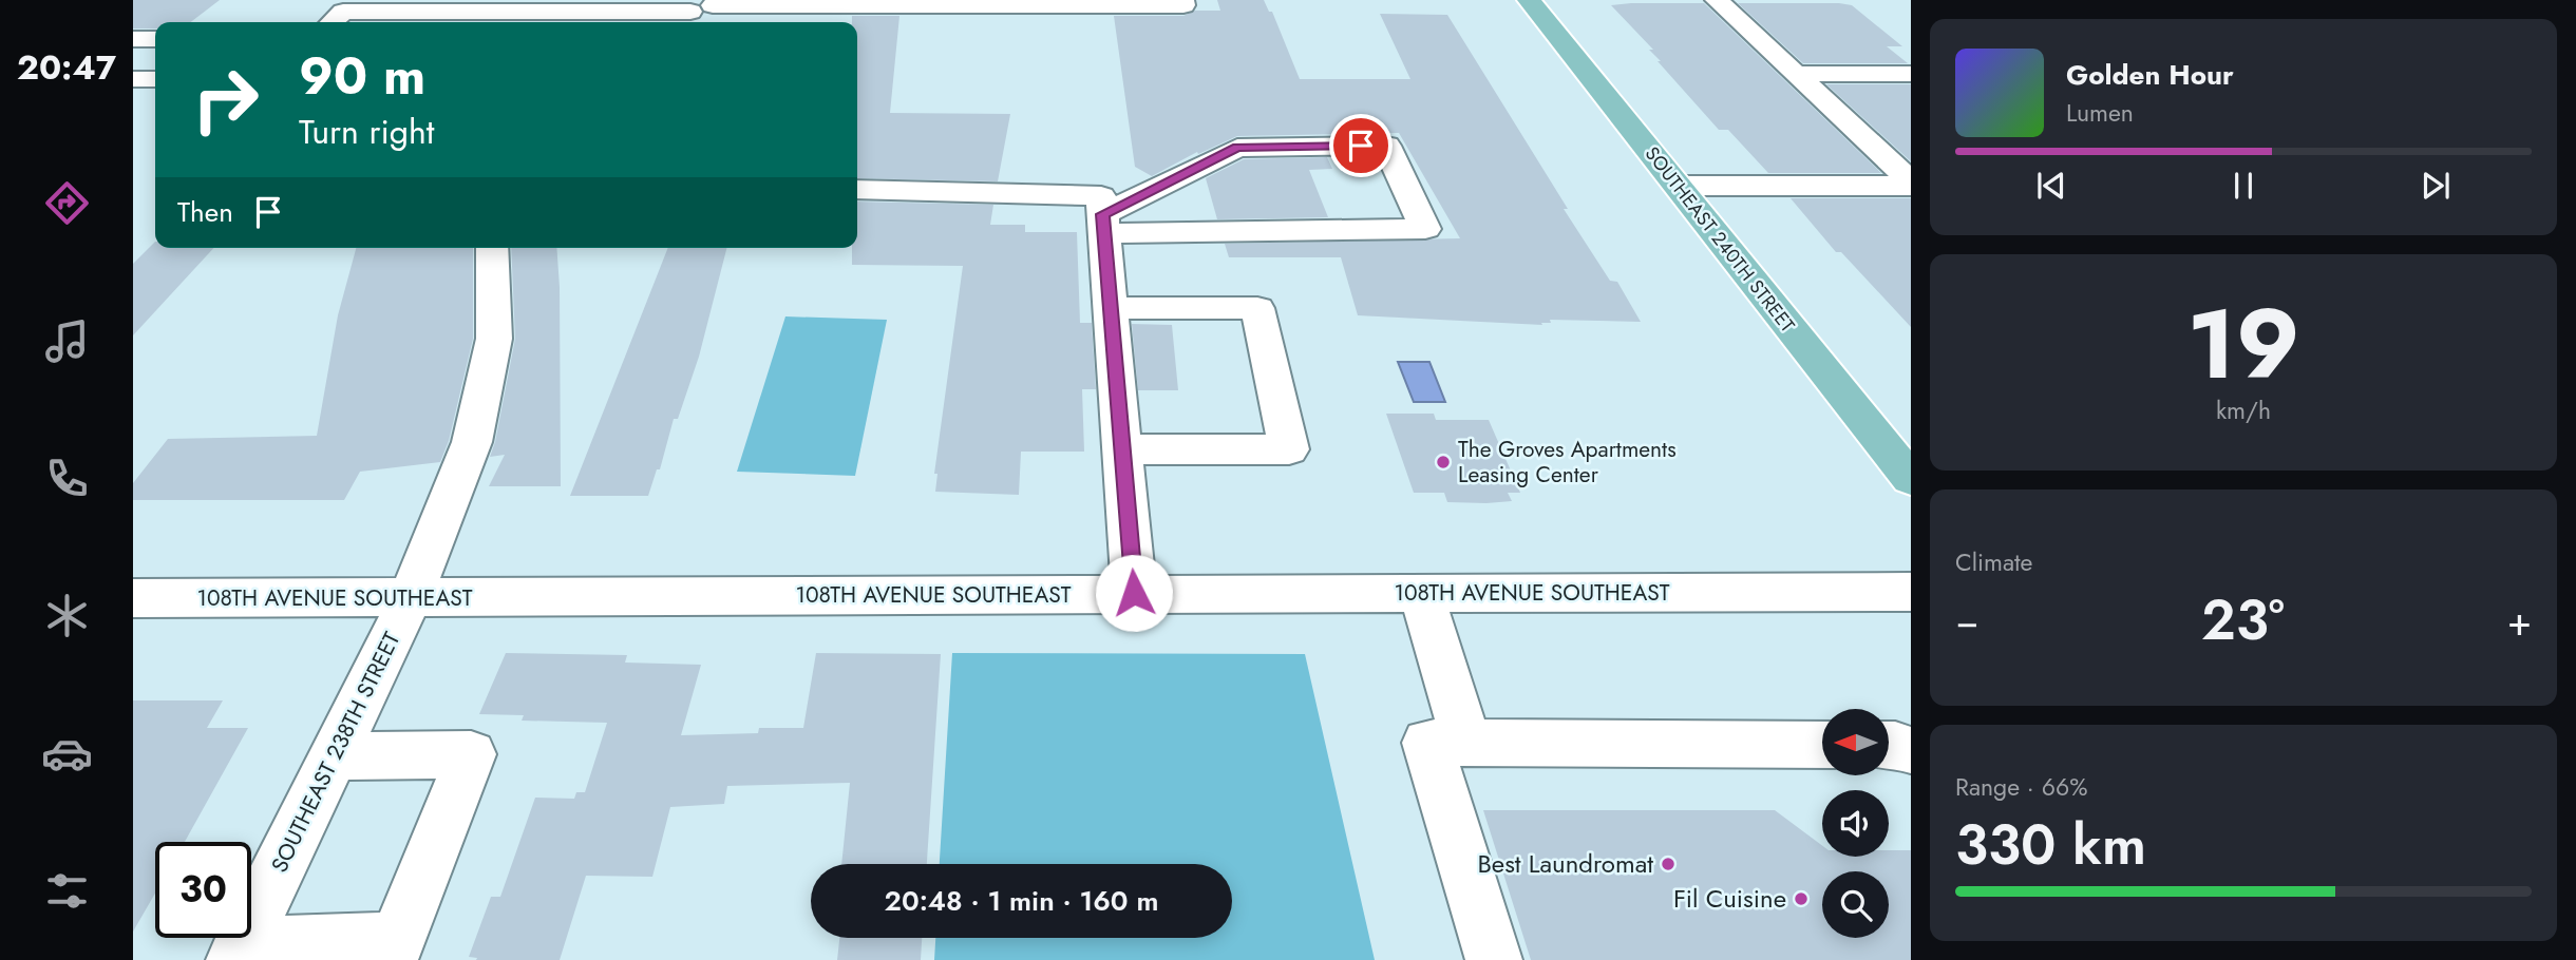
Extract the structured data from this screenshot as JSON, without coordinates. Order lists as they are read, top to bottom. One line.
{"streets":{"main road":["SOUTHEAST 240TH STREET"],"street":["108TH AVENUE SOUTHEAST","SOUTHEAST 238TH STREET"]},"crossings":[["108TH AVENUE SOUTHEAST","SOUTHEAST 238TH STREET"]],"places":["The Groves Apartments Leasing Center","Best Laundromat","Fil Cuisine"],"north":"left","page":{"tabs":"20:47","turn":["90 m","Turn right"],"song":["Golden Hour","Lumen"],"then":"Then","tile":[["19","km/h"],"Climate",["Range · 66%","330 km"]],"heat":["−","23°","+"],"limit":"30","trip":"20:48 · 1 min · 160 m"}}
